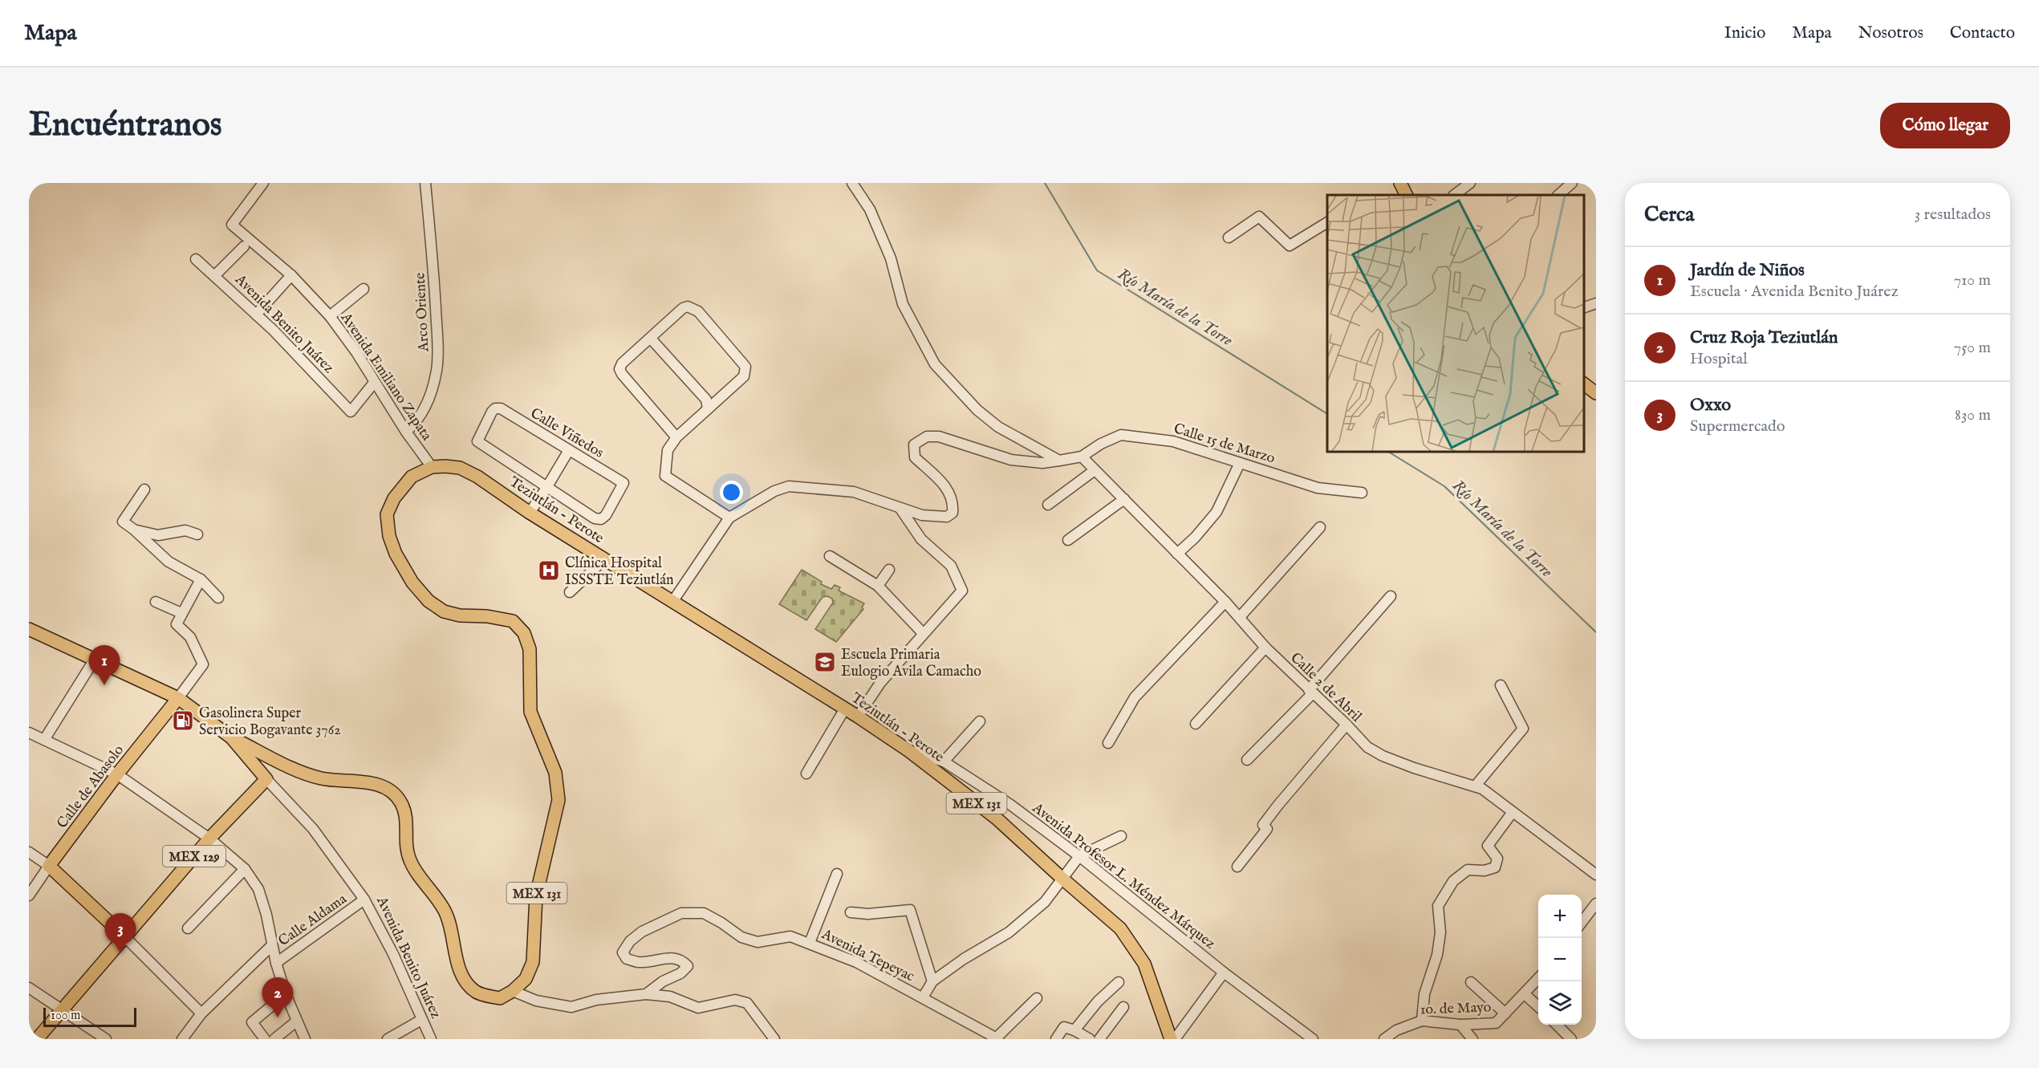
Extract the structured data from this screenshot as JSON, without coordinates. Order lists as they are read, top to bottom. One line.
{"streets":{"main road":["Avenida Benito Juárez","Teziutlán - Perote","Calle de Abasolo","MEX 131","MEX 129"],"street":["Arco Oriente","Avenida Emiliano Zapata","Calle Viñedos","Calle 15 de Marzo","Calle 2 de Abril","Avenida Profesor L. Méndez Márquez","Calle Aldama","Avenida Tepeyac","1o. de Mayo"]},"crossings":[["Arco Oriente","Avenida Emiliano Zapata"],["Avenida Benito Juárez","Avenida Emiliano Zapata"],["Avenida Benito Juárez","Calle de Abasolo"],["Avenida Benito Juárez","MEX 129"],["Avenida Benito Juárez","Calle Aldama"],["Avenida Emiliano Zapata","Teziutlán - Perote"],["Avenida Emiliano Zapata","MEX 131"],["Calle 15 de Marzo","Calle 2 de Abril"],["Teziutlán - Perote","MEX 131"],["Teziutlán - Perote","Avenida Profesor L. Méndez Márquez"],["MEX 131","Avenida Tepeyac"]],"water":["Río María de la Torre"],"places":{"hospital":["Clínica Hospital ISSSTE Teziutlán"],"school or university":["Escuela Primaria Eulogio Avila Camacho"],"fuel station":["Gasolinera Super Servicio Bogavante 3762"]},"scale_bar":"100 m","page":{"header":"Mapa","nav":["Inicio","Mapa","Nosotros","Contacto"],"buttons":"Cómo llegar","title":"Encuéntranos","heading":["Cerca","3 resultados"],"list":[{"mark":"1","name":"Jardín de Niños","note":"Escuela · Avenida Benito Juárez","value":"710 m"},{"mark":"2","name":"Cruz Roja Teziutlán","note":"Hospital","value":"750 m"},{"mark":"3","name":"Oxxo","note":"Supermercado","value":"830 m"}],"pins":["1","3","2"],"map_buttons":["+","−"],"scale":"100 m"}}
